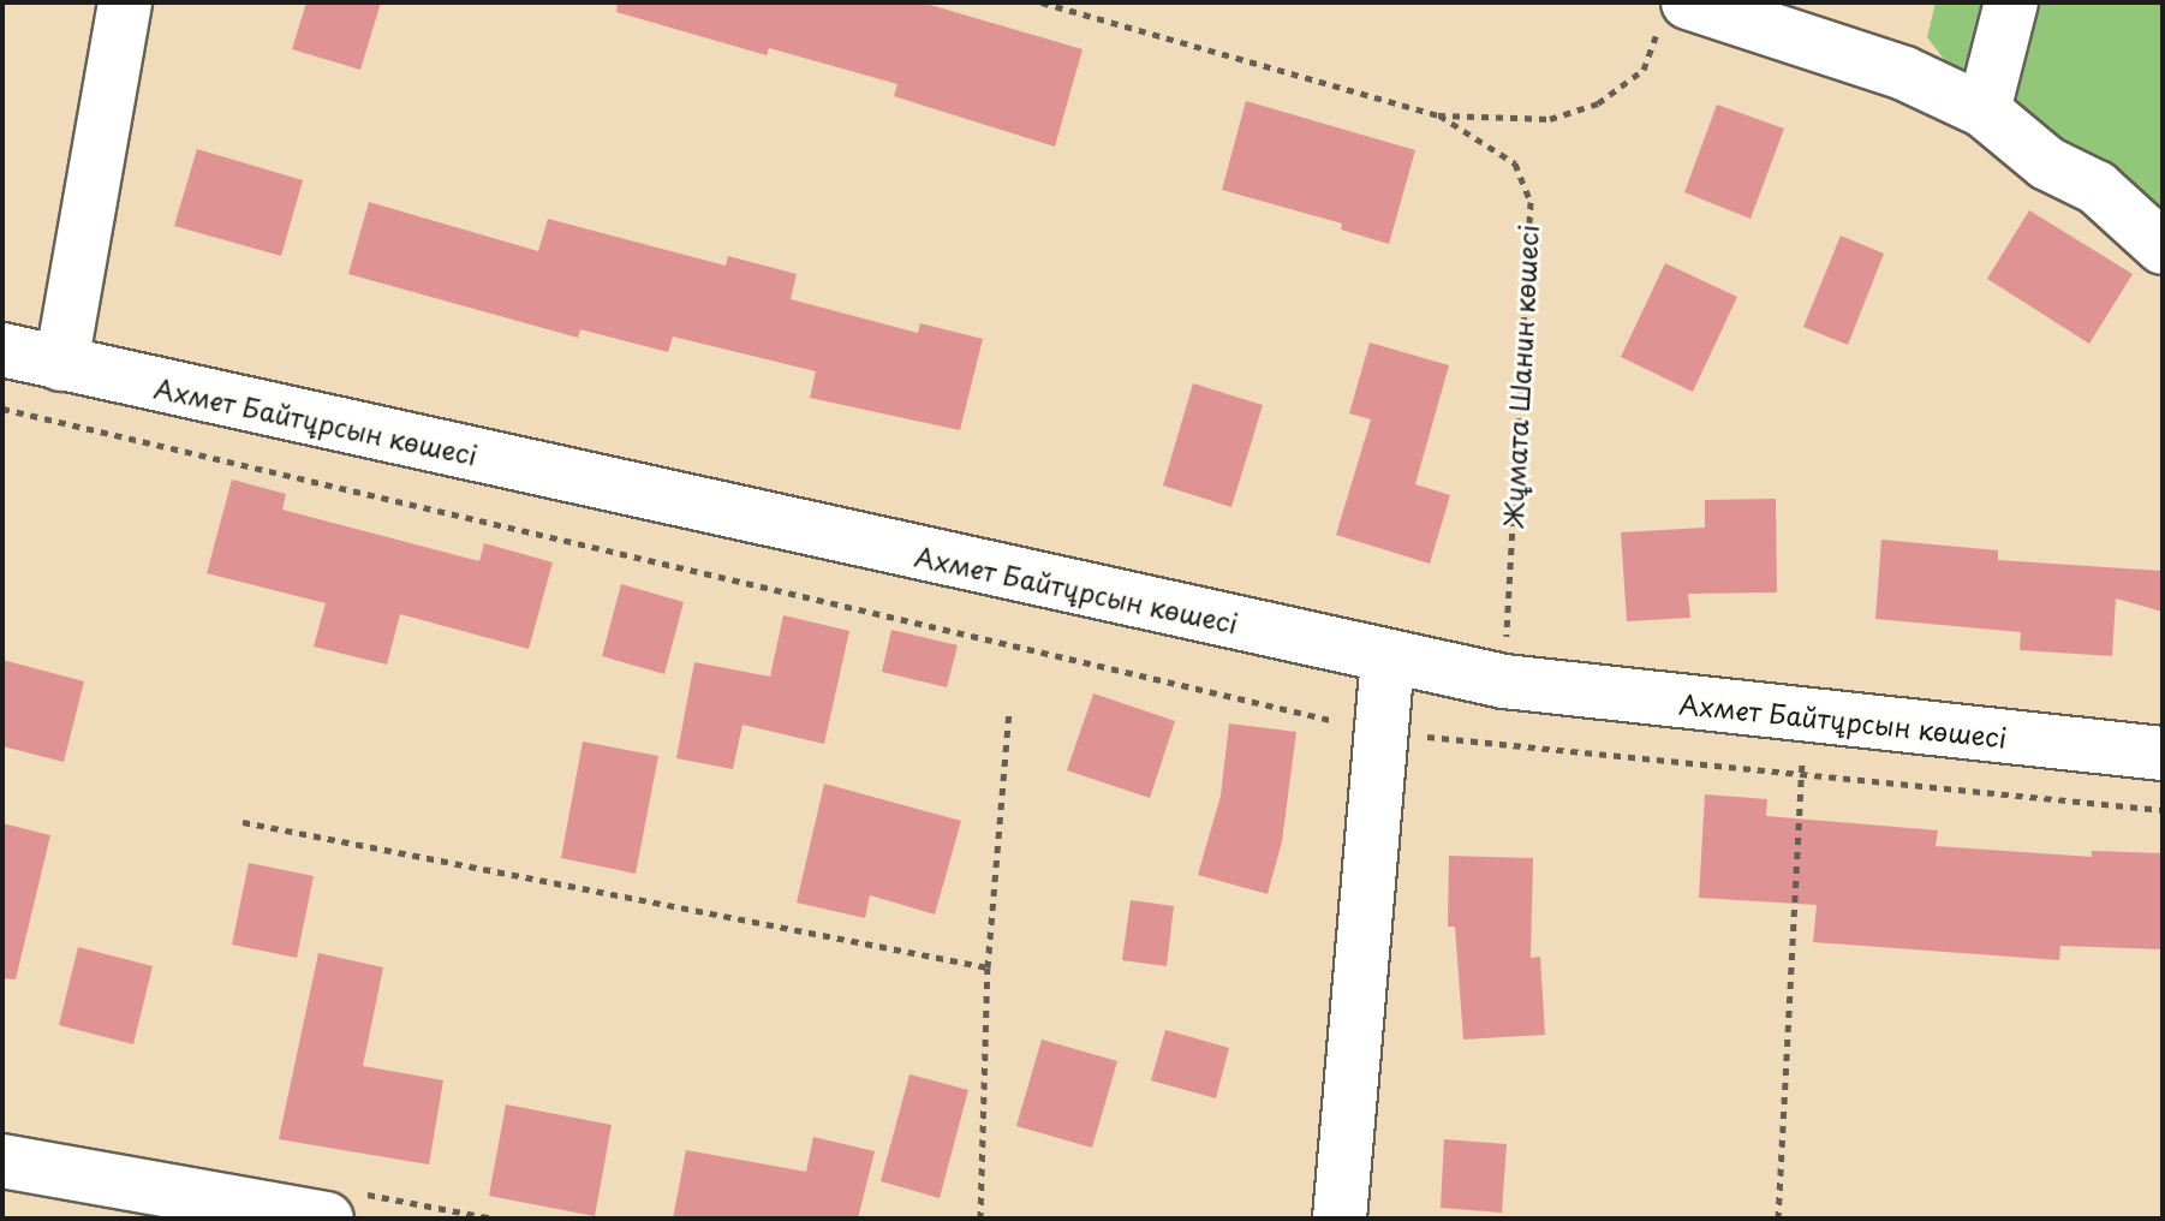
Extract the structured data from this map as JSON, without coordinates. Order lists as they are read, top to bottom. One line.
{"streets":{"street":["Ахмет Байтұрсын көшесі"],"path":["Жұмата Шанин көшесі"]},"crossings":[["Жұмата Шанин көшесі","Ахмет Байтұрсын көшесі"]]}
